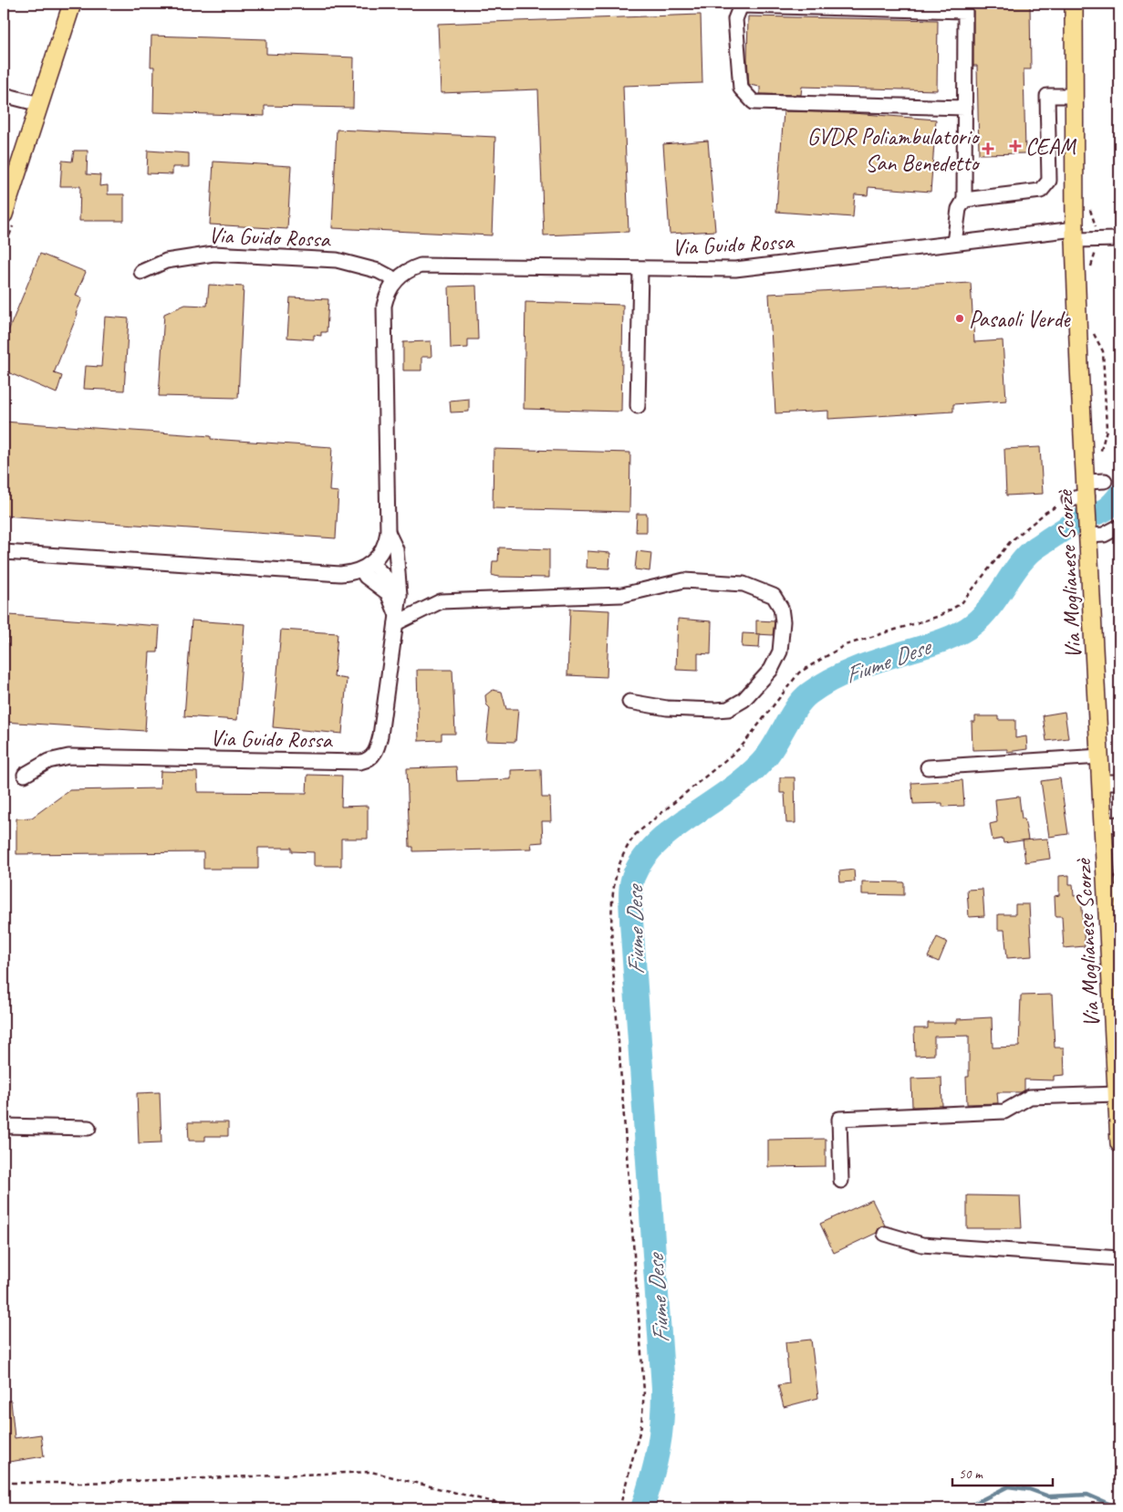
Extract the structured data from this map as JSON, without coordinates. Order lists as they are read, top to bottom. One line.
{"streets":{"main road":["Via Moglianese Scorzè"],"street":["Via Guido Rossa"]},"crossings":[["Via Guido Rossa","Via Moglianese Scorzè"]],"water":["Fiume Dese"],"places":{"health":["CEAM","GVDR Poliambulatorio San Benedetto"],"other":["Pasaoli Verde"]},"scale_bar":"50 m"}
